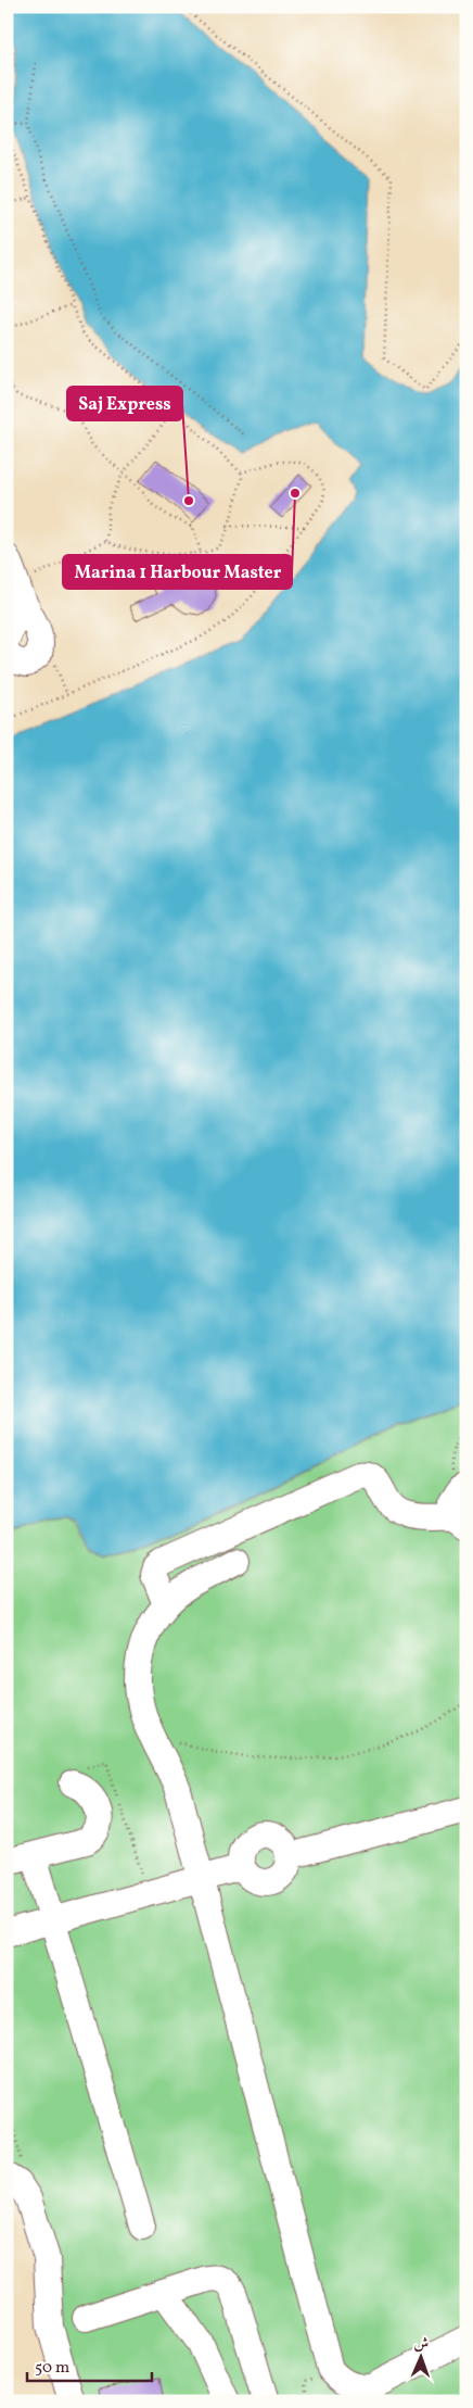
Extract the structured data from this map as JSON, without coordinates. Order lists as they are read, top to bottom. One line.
{"places":["Marina 1 Harbour Master","Saj Express"],"scale_bar":"50 m","north":"top"}
